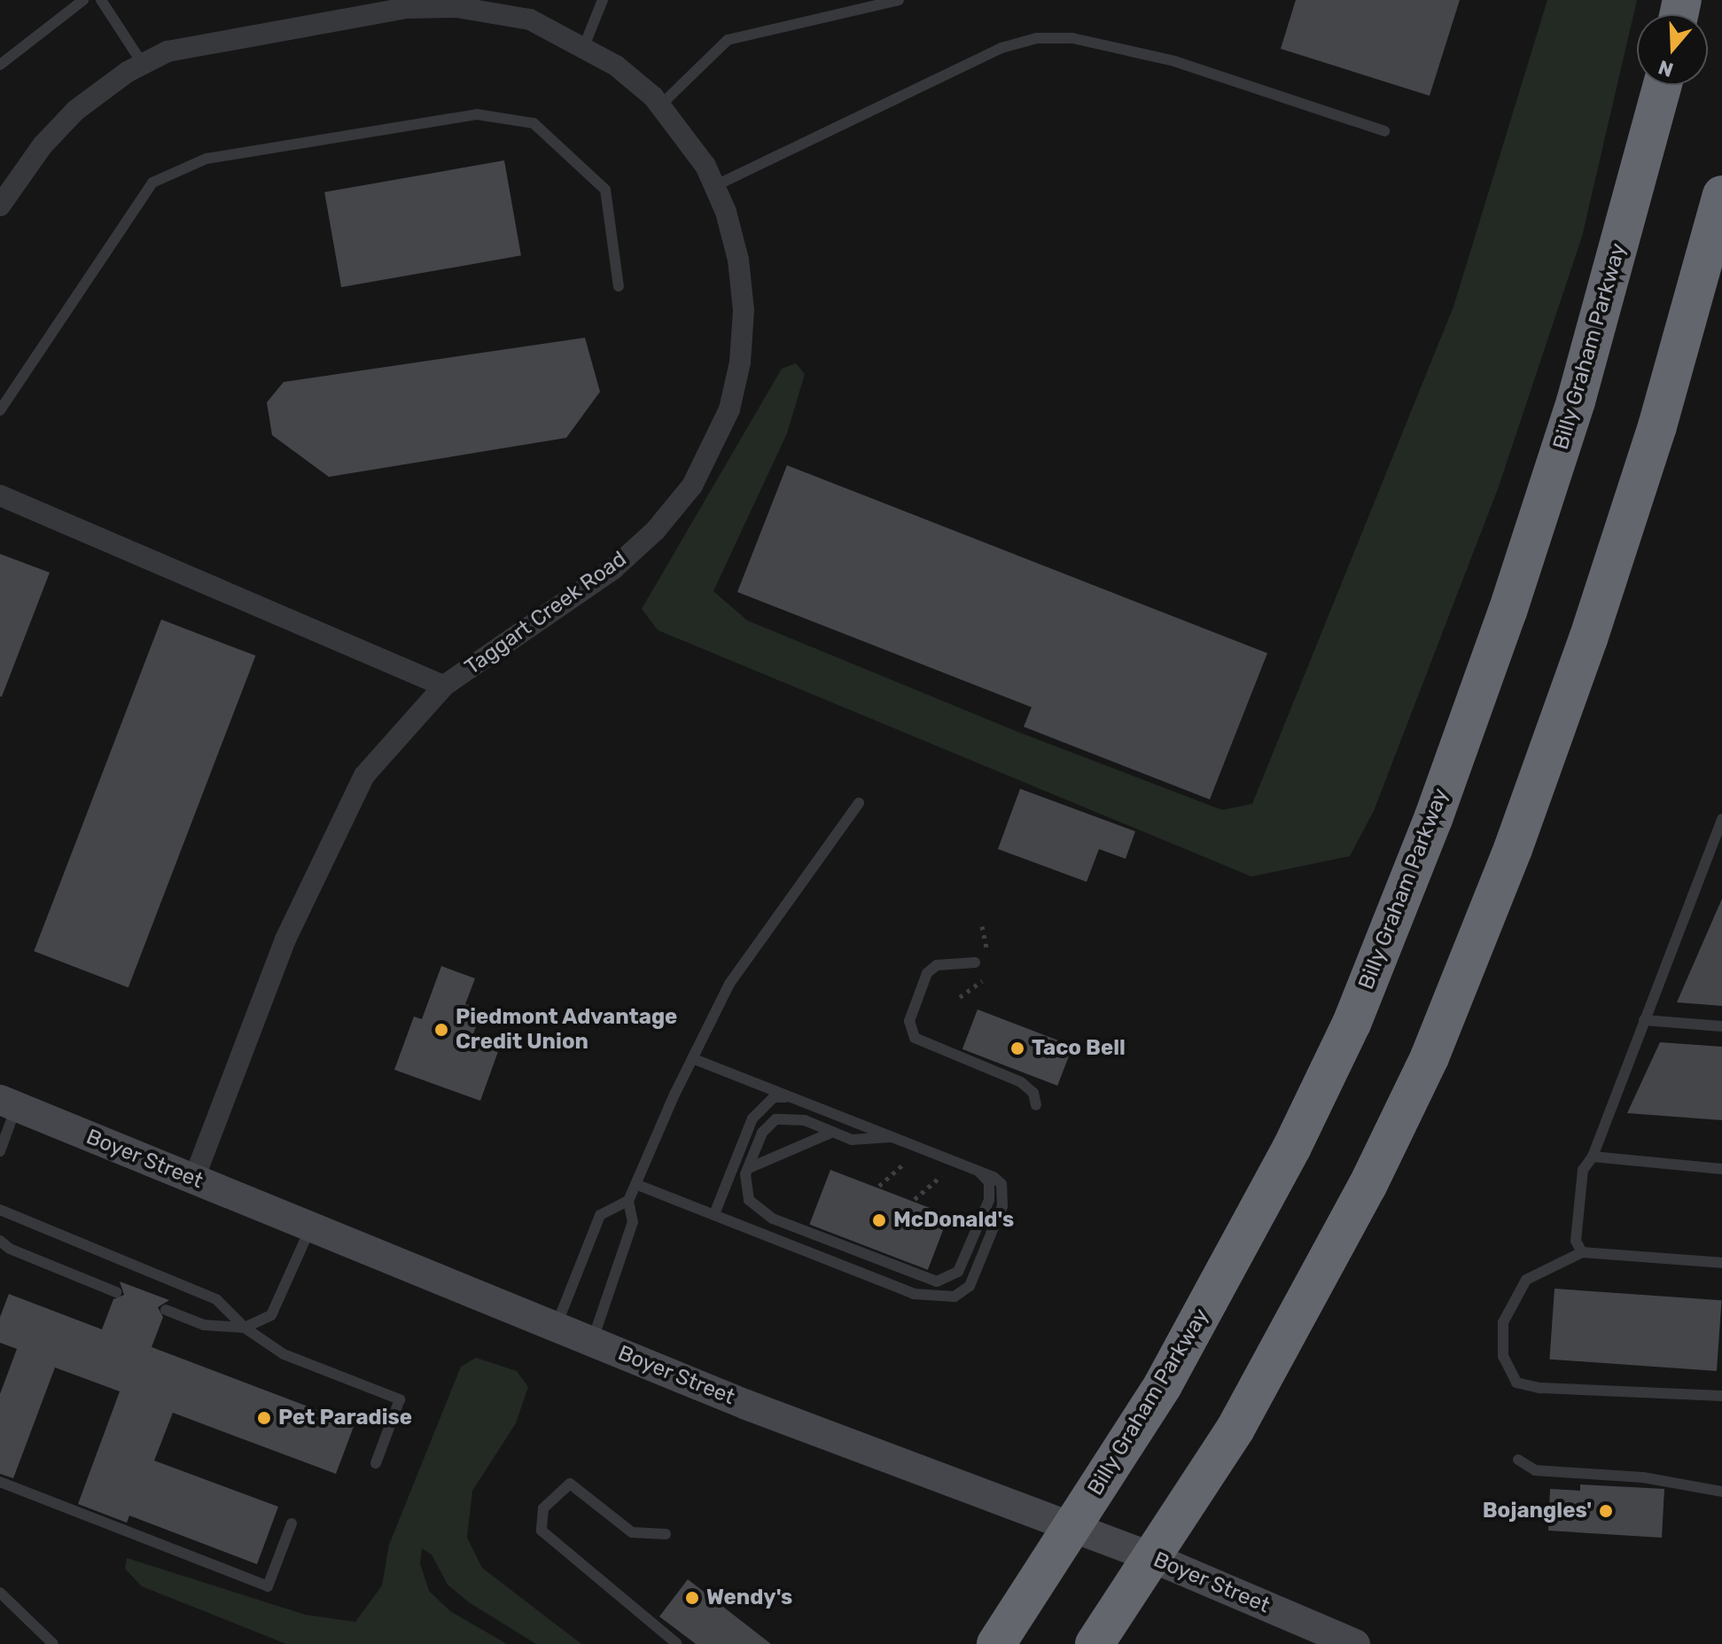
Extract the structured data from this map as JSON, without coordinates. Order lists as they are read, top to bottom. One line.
{"streets":{"highway":["Billy Graham Parkway"],"main road":["Boyer Street"],"street":["Taggart Creek Road"]},"crossings":[["Billy Graham Parkway","Boyer Street"],["Taggart Creek Road","Boyer Street"]],"places":["Piedmont Advantage Credit Union","Taco Bell","McDonald's","Pet Paradise","Bojangles'","Wendy's"],"north":"bottom"}
